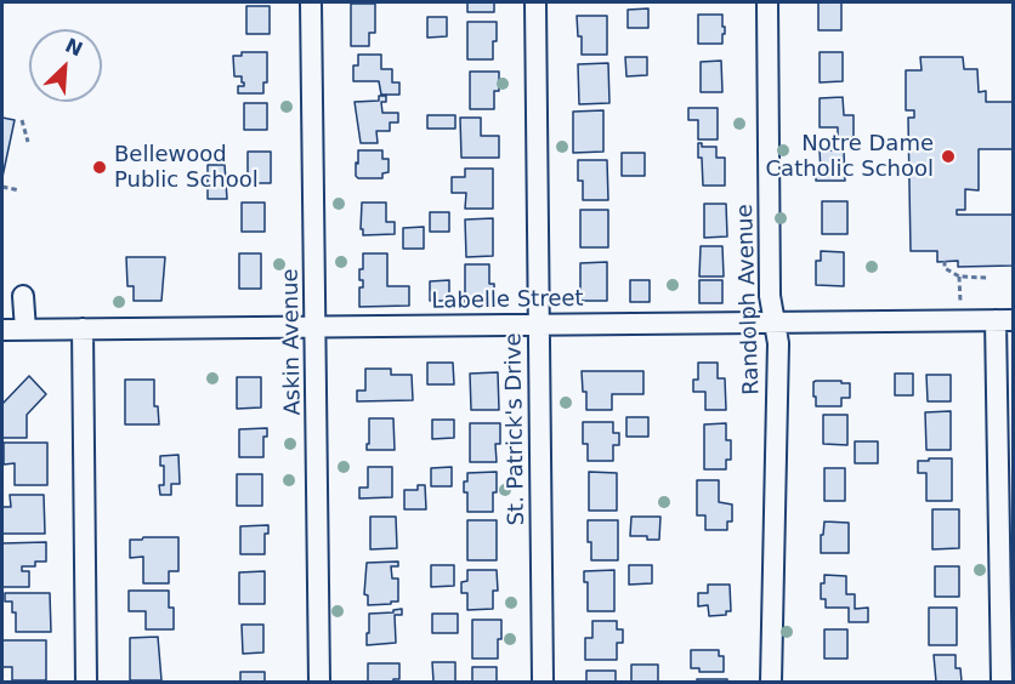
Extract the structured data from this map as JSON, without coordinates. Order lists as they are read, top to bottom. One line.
{"streets":{"street":["Randolph Avenue","Labelle Street","Askin Avenue","St. Patrick's Drive"]},"crossings":[["Randolph Avenue","Labelle Street"],["Labelle Street","Askin Avenue"],["Labelle Street","St. Patrick's Drive"]],"places":["Notre Dame Catholic School","Bellewood Public School"],"north":"top right"}
